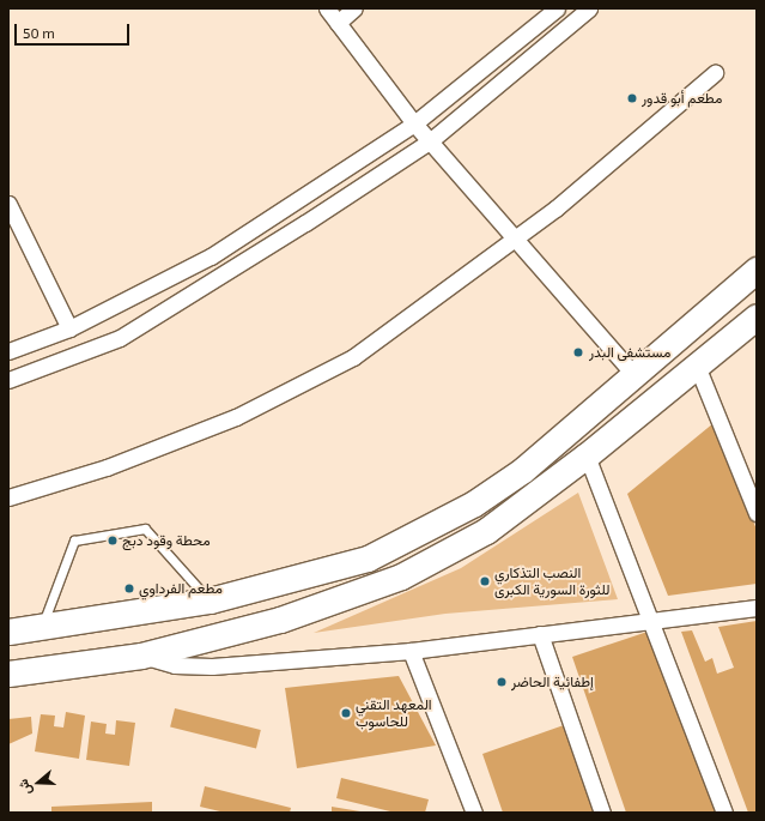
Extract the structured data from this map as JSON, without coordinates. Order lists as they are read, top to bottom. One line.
{"places":["مطعم أبو قدور","مستشفى البدر","محطة وقود دبج","النصب التذكاري للثورة السورية الكبرى","مطعم الفرداوي","إطفائية الحاضر","المعهد التقني للحاسوب"],"scale_bar":"50 m","north":"left"}
